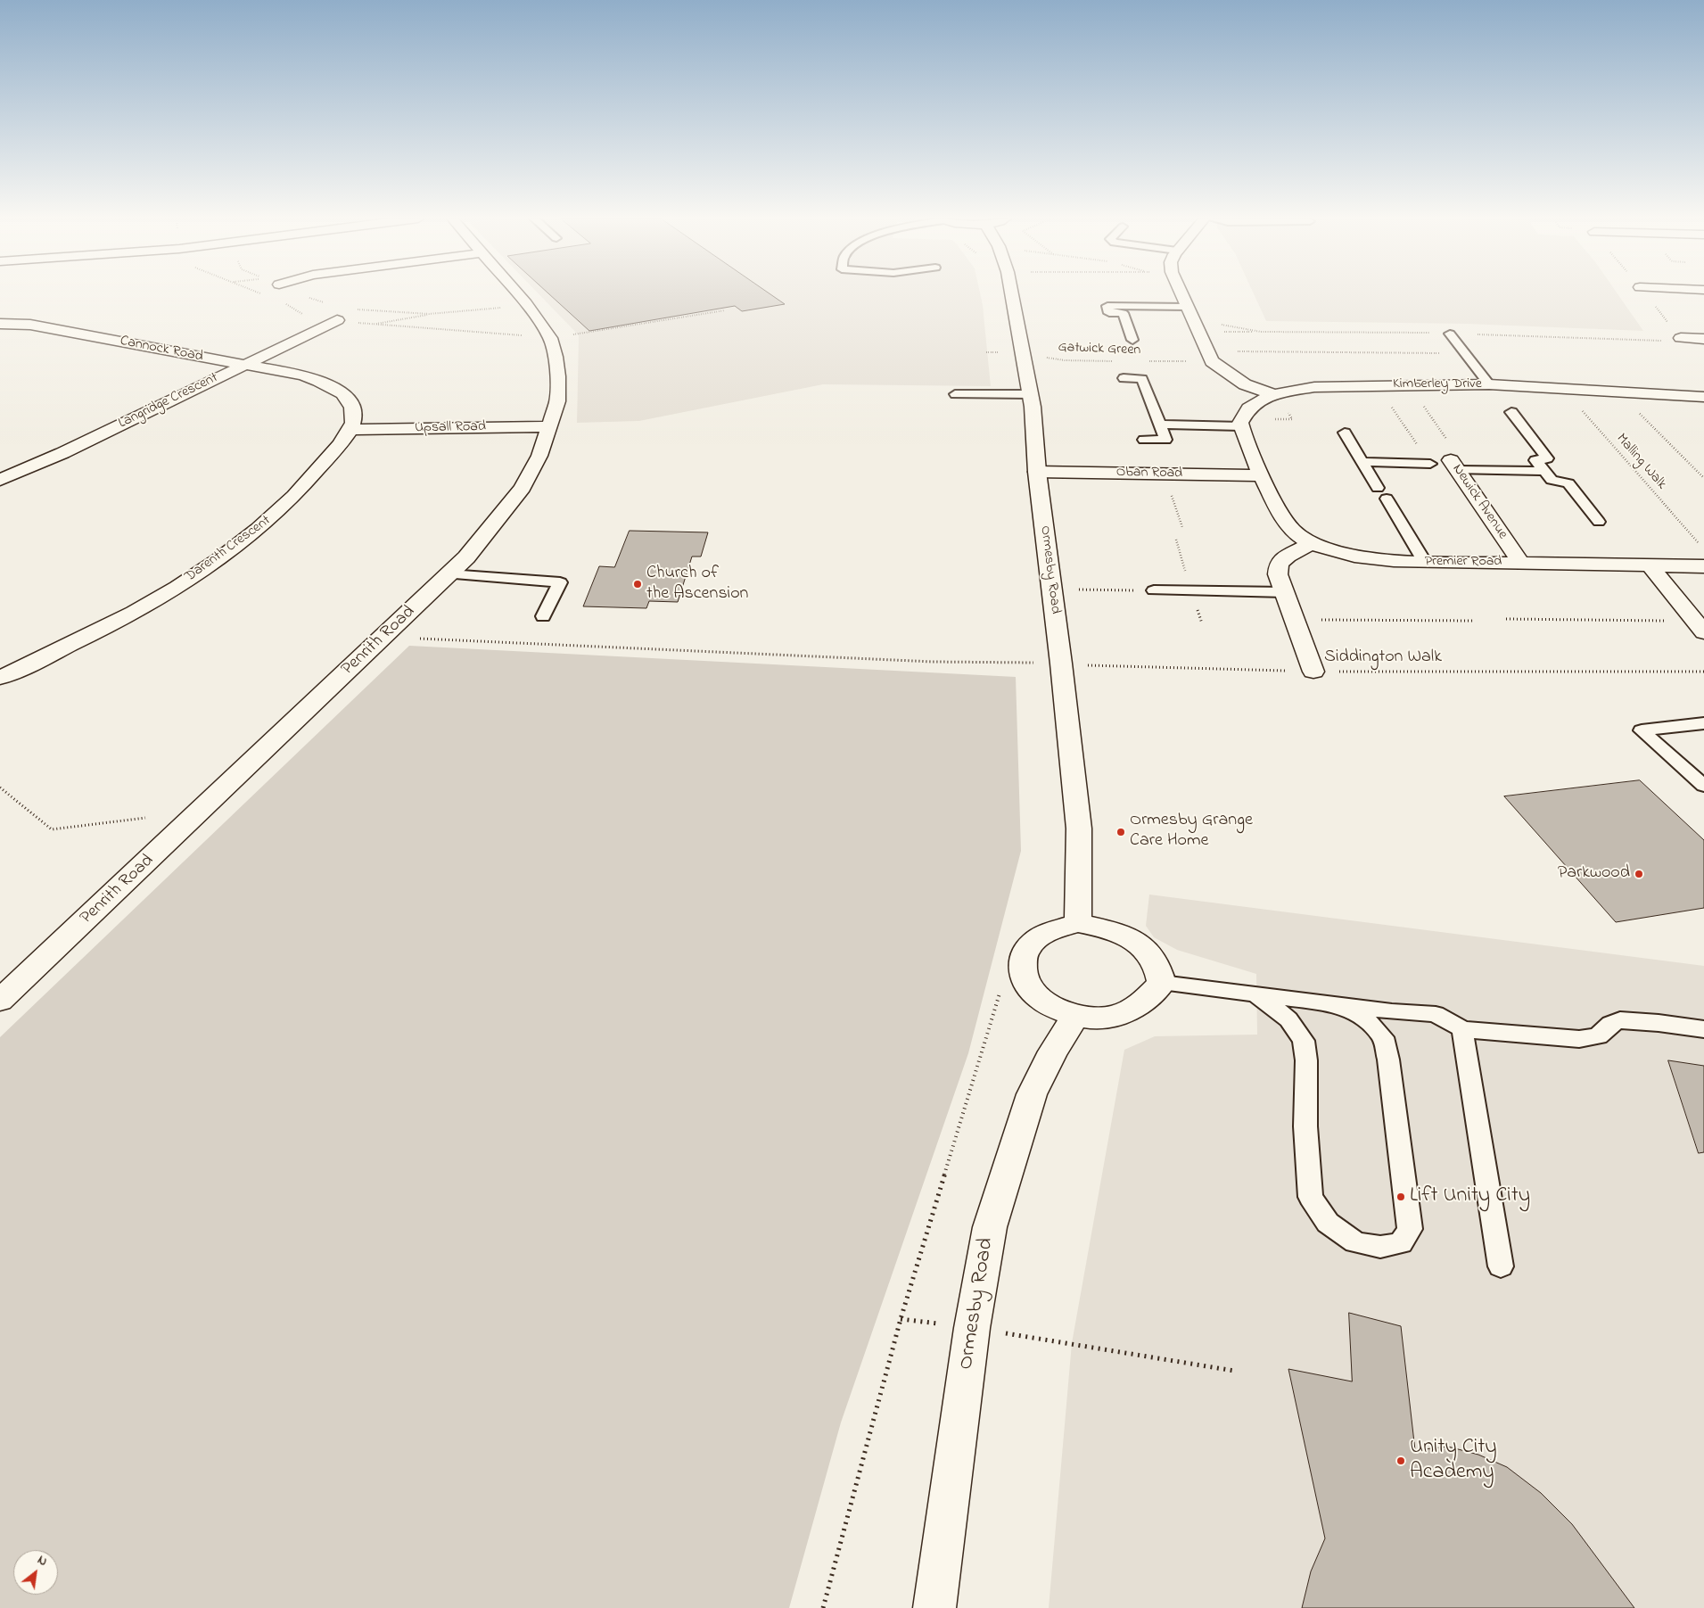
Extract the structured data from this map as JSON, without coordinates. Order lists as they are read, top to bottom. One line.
{"streets":{"street":["Cannock Road","Kimberley Drive","Langridge Crescent","Upsall Road","Oban Road","Newick Avenue","Darenth Crescent","Premier Road","Ormesby Road","Penrith Road"],"path":["Gatwick Green","Malling Walk","Siddington Walk"]},"crossings":[["Cannock Road","Langridge Crescent"],["Gatwick Green","Ormesby Road"],["Kimberley Drive","Malling Walk"],["Kimberley Drive","Newick Avenue"],["Upsall Road","Darenth Crescent"],["Upsall Road","Penrith Road"],["Oban Road","Premier Road"],["Oban Road","Ormesby Road"],["Newick Avenue","Premier Road"],["Ormesby Road","Siddington Walk"],["Penrith Road","Siddington Walk"]],"places":["Church of the Ascension","Ormesby Grange Care Home","Parkwood","Lift Unity City","Unity City Academy"],"north":"top right"}
